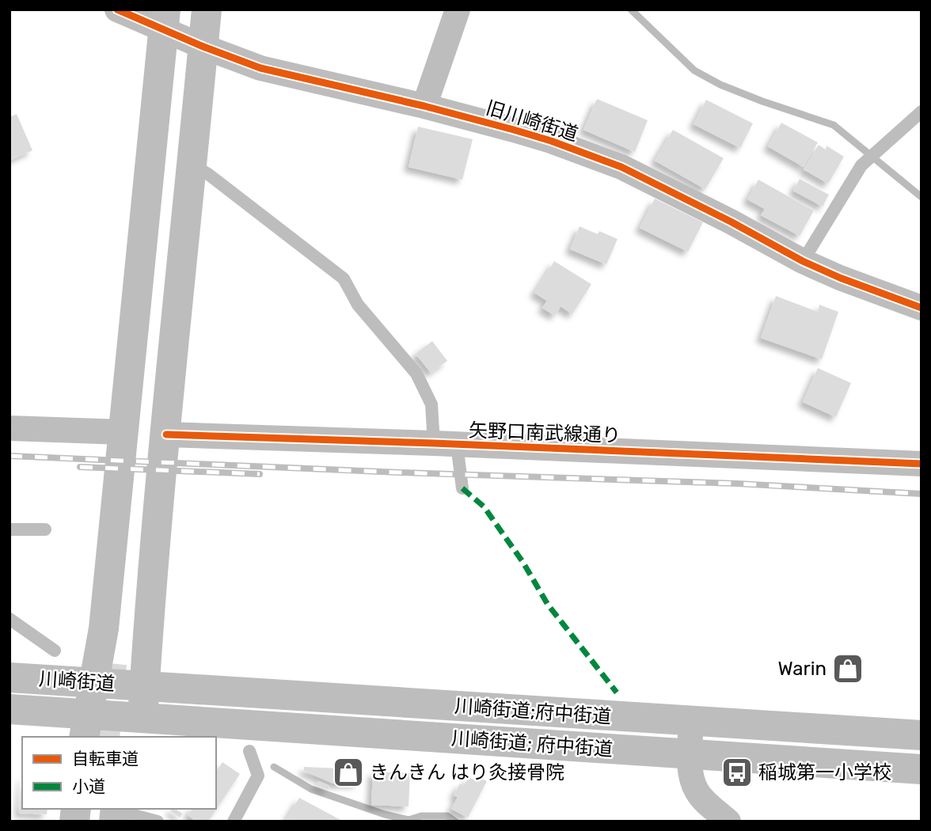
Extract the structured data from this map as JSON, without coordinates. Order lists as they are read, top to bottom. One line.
{"streets":{"main road":["川崎街道","川崎街道;府中街道","川崎街道; 府中街道"],"street":["旧川崎街道","矢野口南武線通り"]},"crossings":[["川崎街道","川崎街道;府中街道"],["川崎街道","川崎街道; 府中街道"]],"places":{"shop":["Warin","きんきん はり灸接骨院"],"bus stop":["稲城第一小学校"]},"legend":["自転車道","小道"]}
